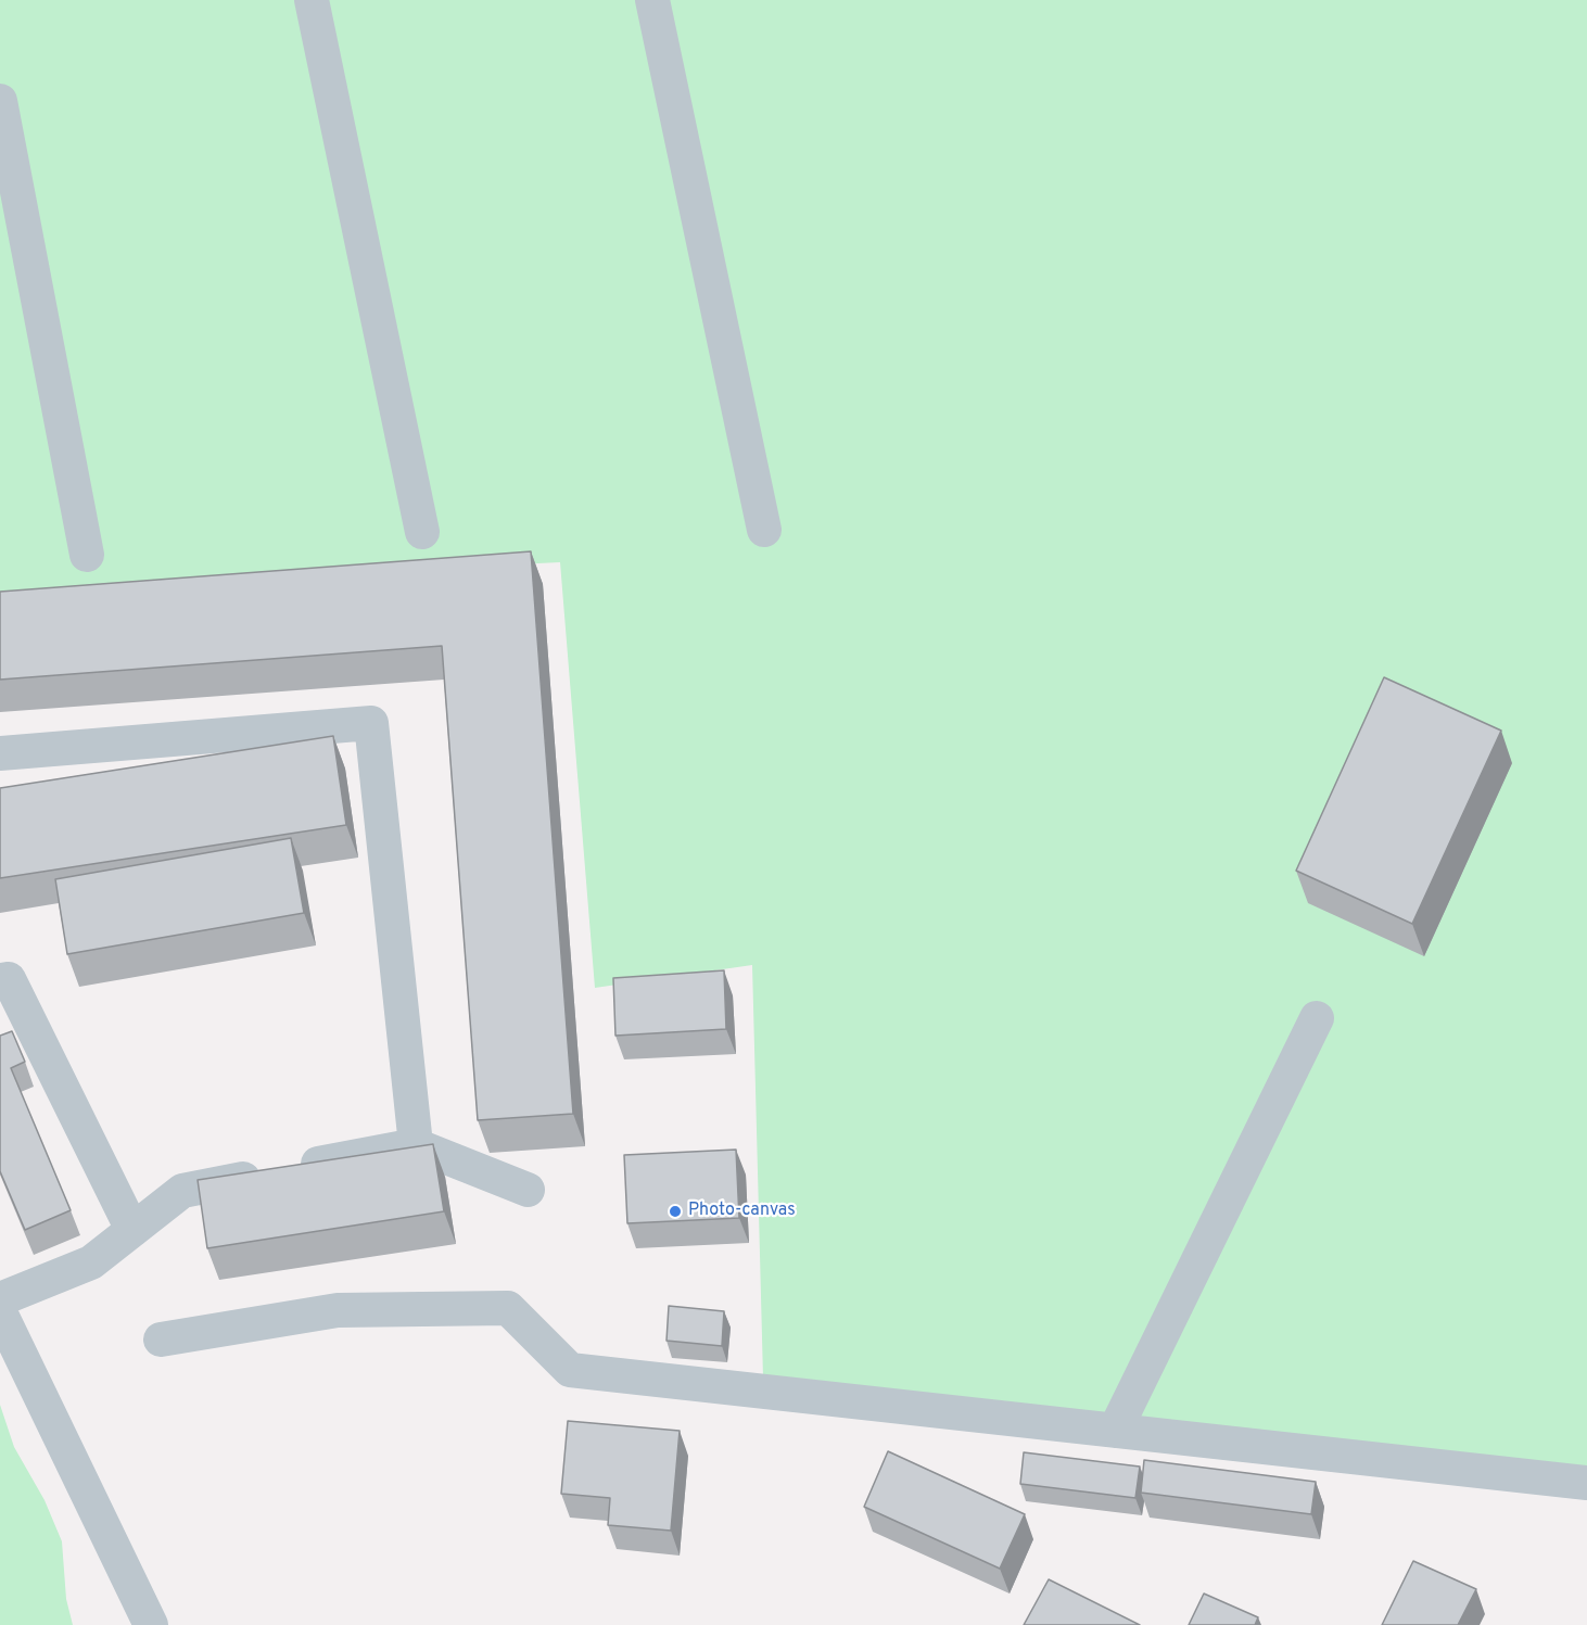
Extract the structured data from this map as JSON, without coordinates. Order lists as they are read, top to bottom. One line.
{"places":["Photo-canvas"]}
